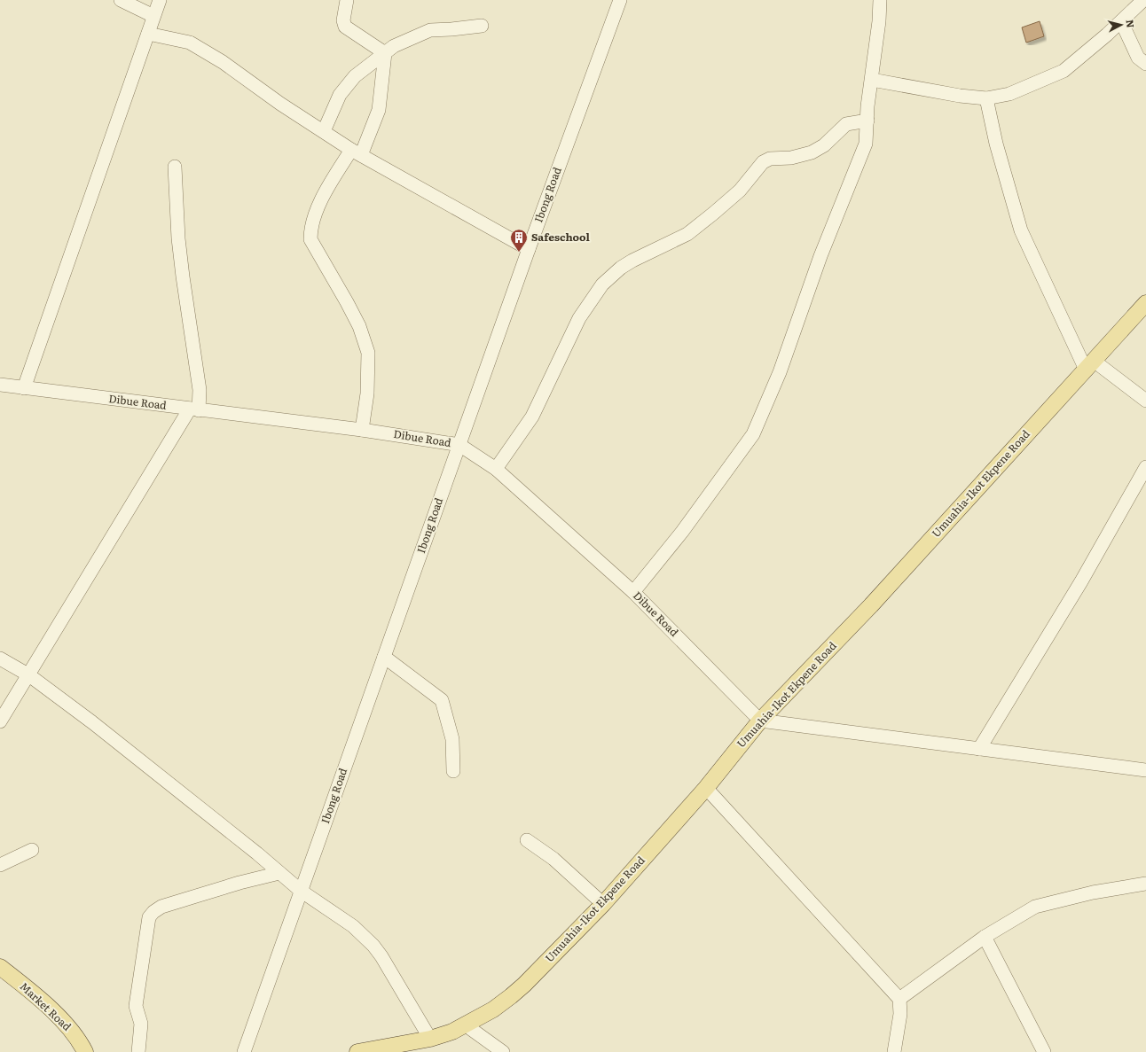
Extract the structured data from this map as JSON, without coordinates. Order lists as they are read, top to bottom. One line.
{"streets":{"main road":["Umuahia-Ikot Ekpene Road","Market Road"],"street":["Ibong Road","Dibue Road"]},"crossings":[["Ibong Road","Dibue Road"],["Dibue Road","Umuahia-Ikot Ekpene Road"]],"places":{"building":["Safeschool"]},"north":"right"}
